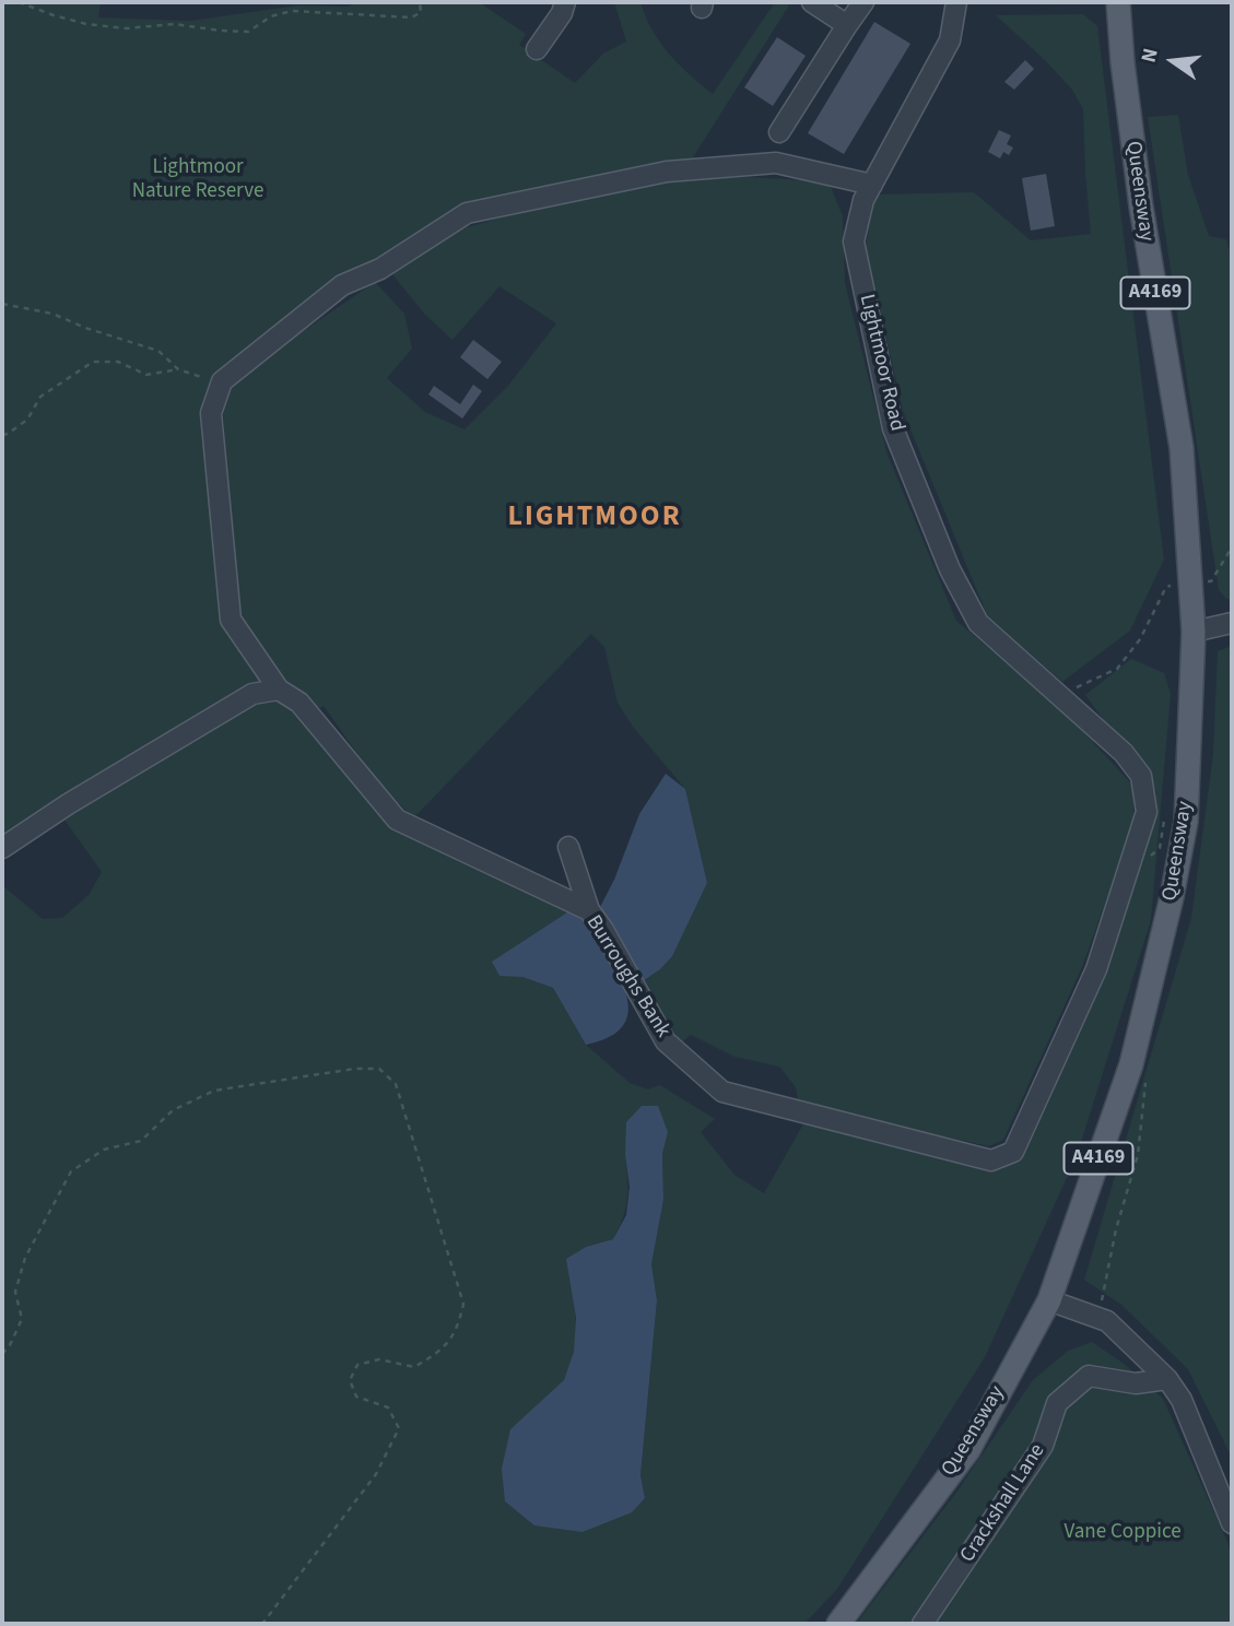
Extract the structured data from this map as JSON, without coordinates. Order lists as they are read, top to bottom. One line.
{"streets":{"main road":["Queensway","A4169"],"street":["Lightmoor Road","Burroughs Bank","Crackshall Lane"]},"crossings":[["Lightmoor Road","Burroughs Bank"]],"districts":["LIGHTMOOR"],"parks":["Lightmoor Nature Reserve","Vane Coppice"],"north":"left"}
